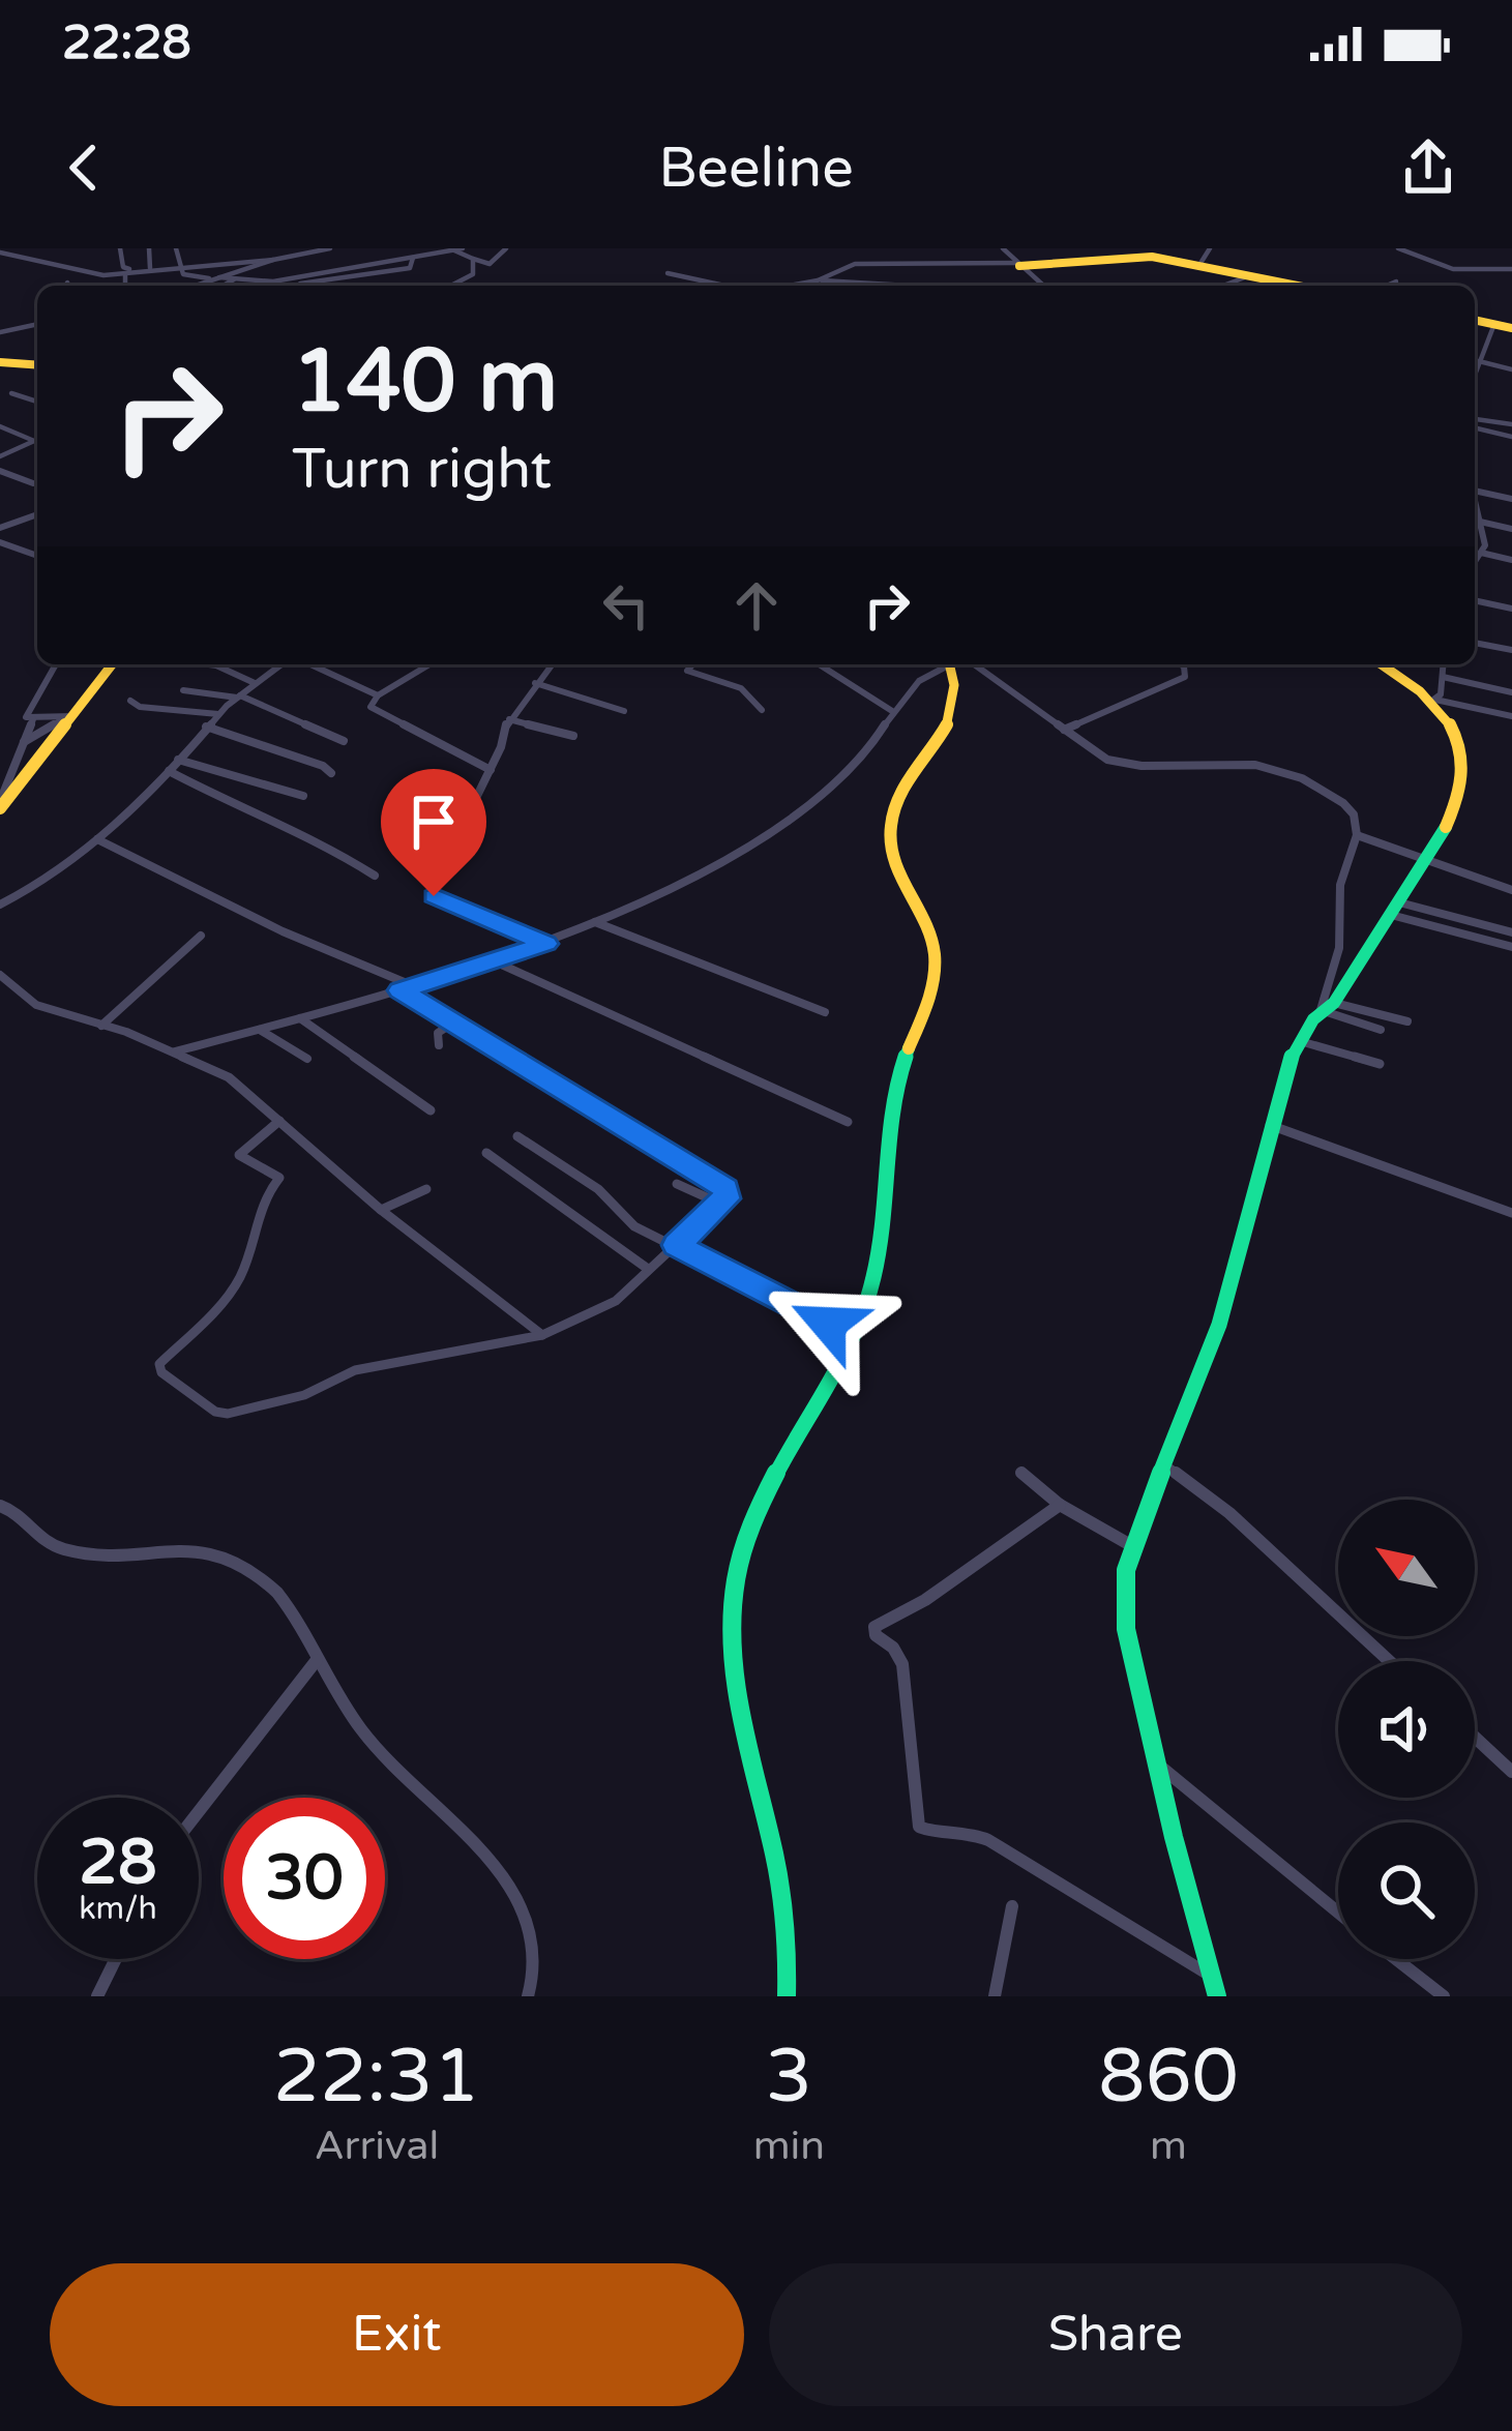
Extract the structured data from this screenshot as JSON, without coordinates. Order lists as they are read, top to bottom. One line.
{"north":"top left","page":{"status":"22:28","header":"Beeline","turn":["140 m","Turn right"],"speed":"28 km/h","limit":"30","eta":["22:31","Arrival","3","min","860","m"],"buttons":["Exit","Share"]}}
